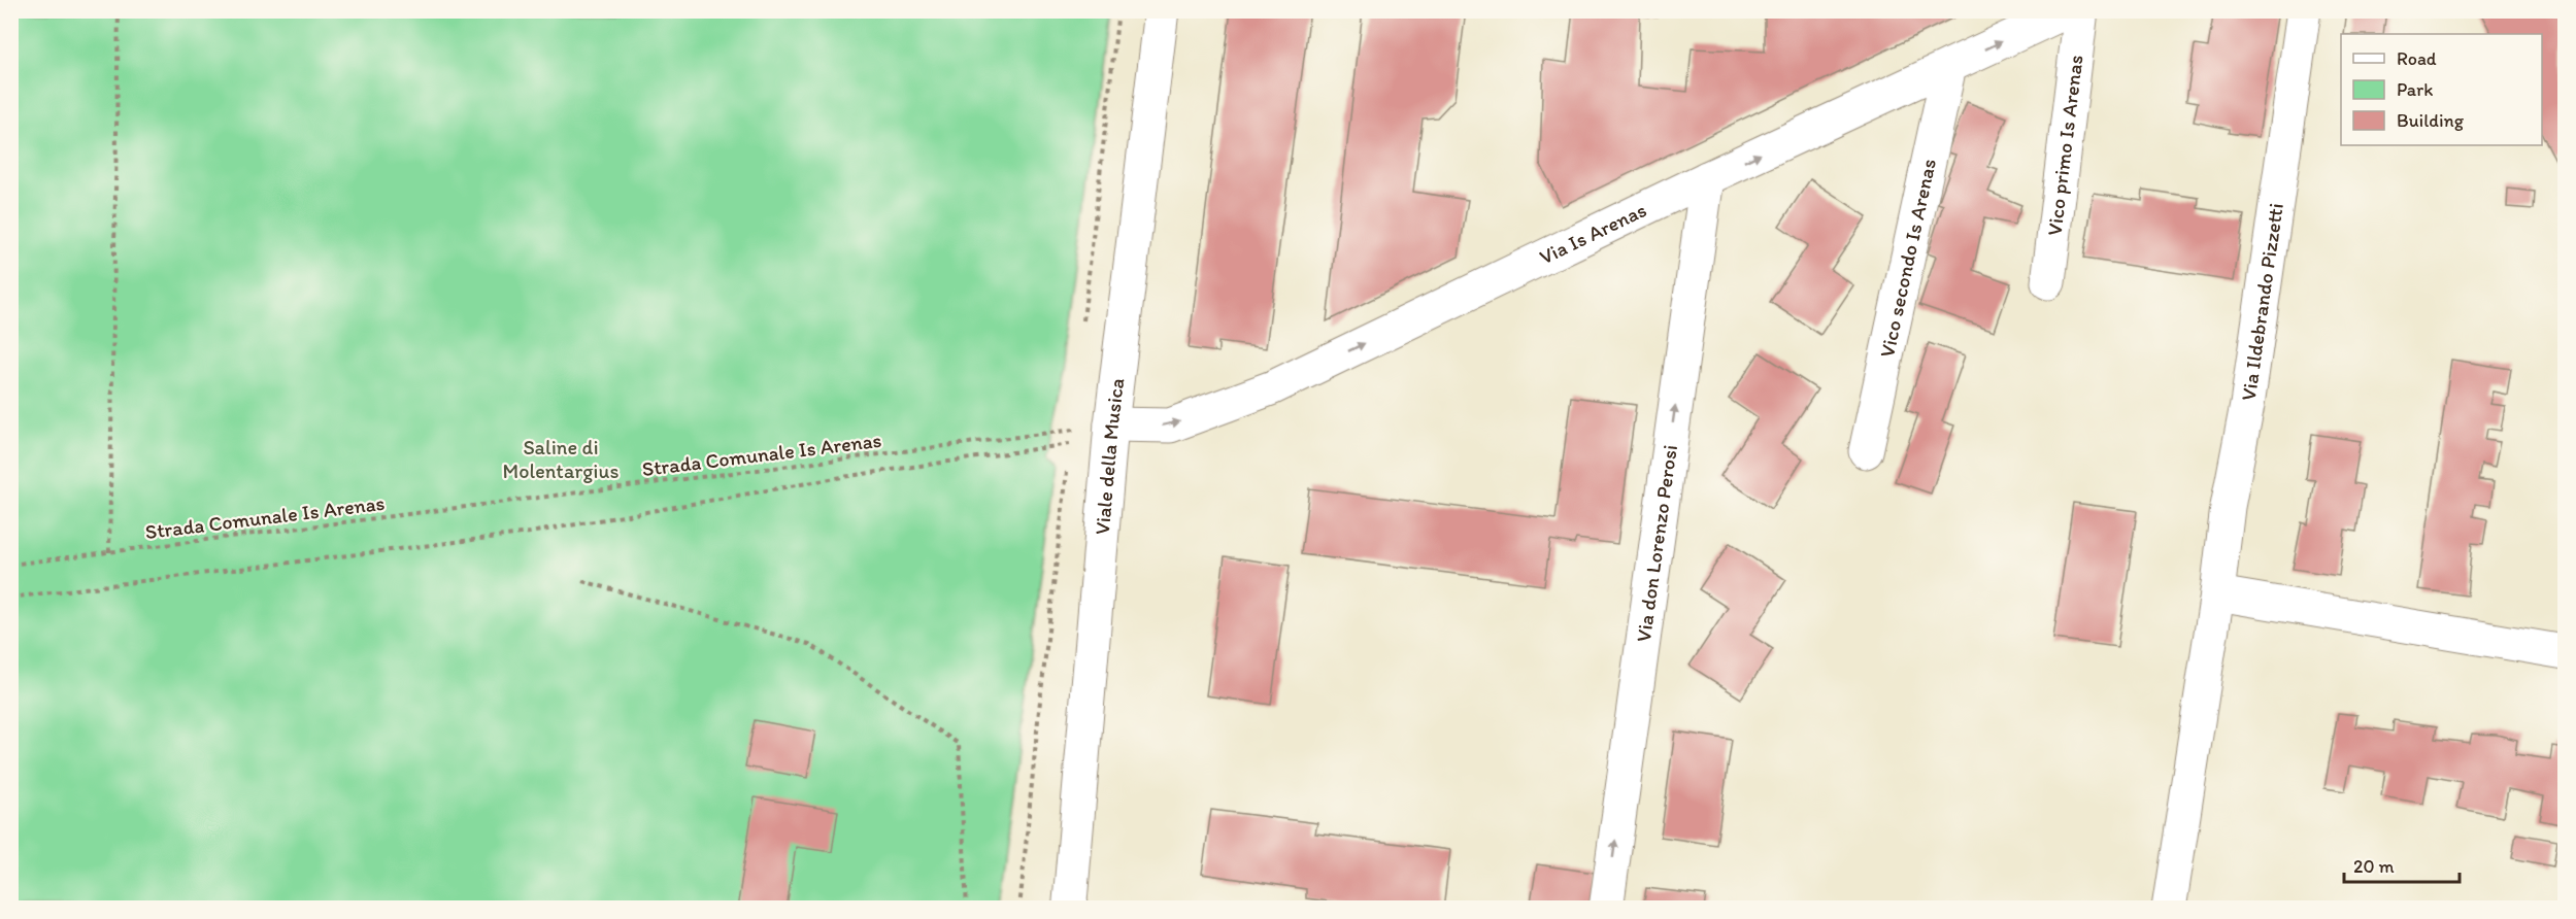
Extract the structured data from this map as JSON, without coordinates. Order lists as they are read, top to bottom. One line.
{"streets":{"street":["Vico primo Is Arenas","Via Is Arenas","Vico secondo Is Arenas","Via Ildebrando Pizzetti","Viale della Musica","Via don Lorenzo Perosi"],"path":["Strada Comunale Is Arenas"]},"crossings":[["Via Is Arenas","Vico secondo Is Arenas"],["Via Is Arenas","Strada Comunale Is Arenas"],["Via Is Arenas","Viale della Musica"],["Via Is Arenas","Via don Lorenzo Perosi"],["Strada Comunale Is Arenas","Viale della Musica"]],"one_way":["Via Is Arenas","Via don Lorenzo Perosi"],"parks":["Saline di Molentargius"],"legend":["Road","Park","Building"],"scale_bar":"20 m"}
